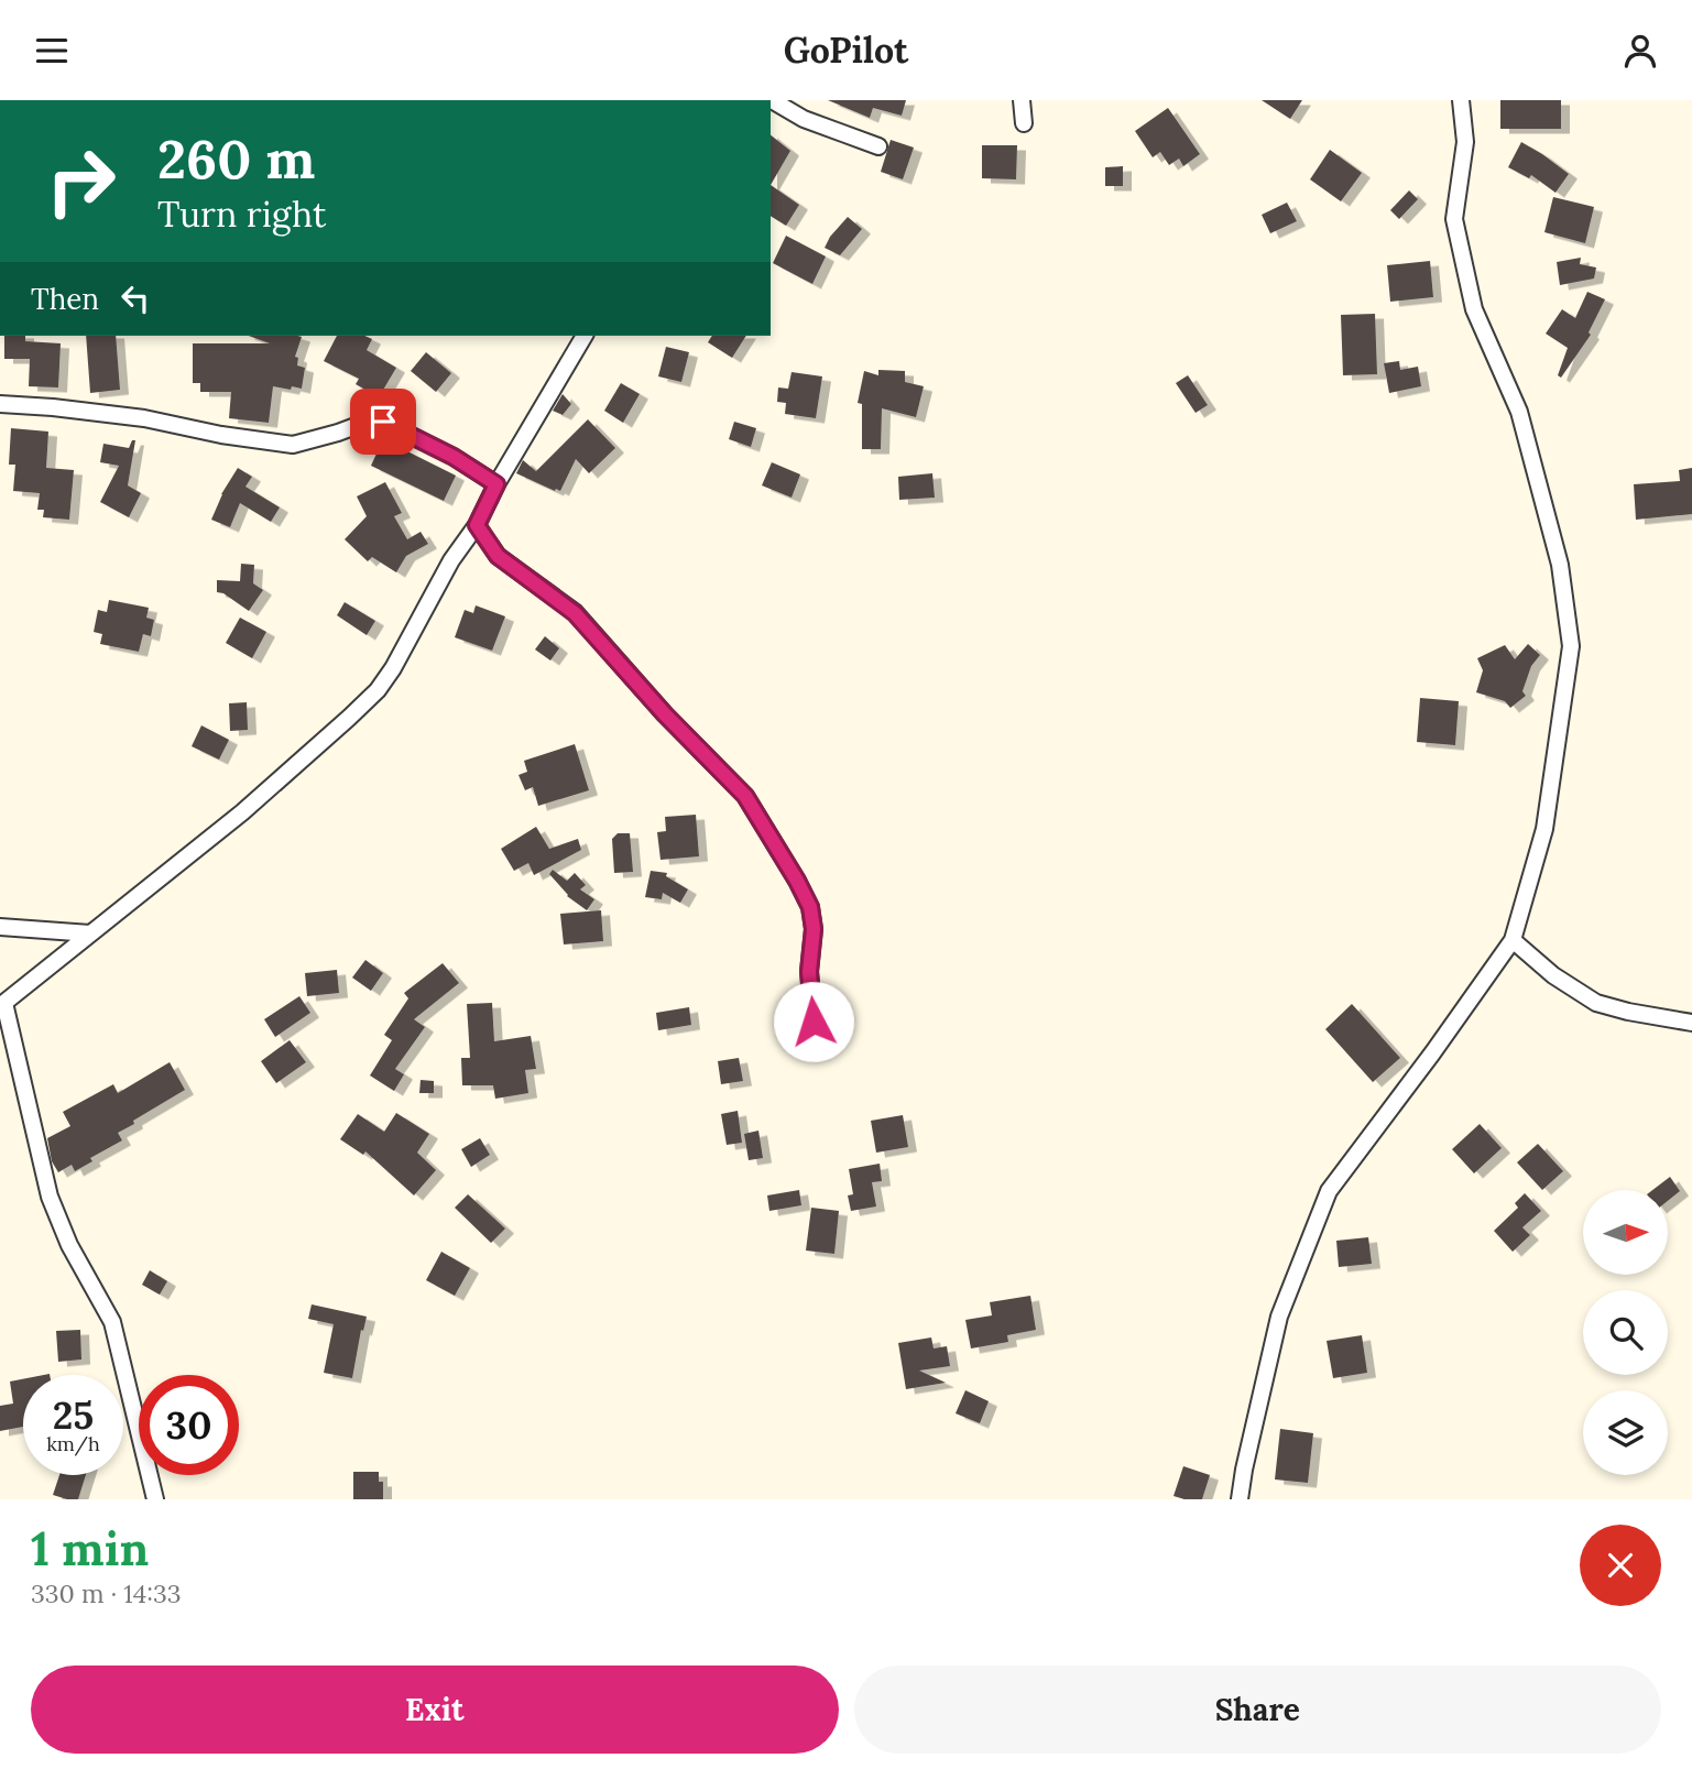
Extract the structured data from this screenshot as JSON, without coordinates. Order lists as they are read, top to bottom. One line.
{"north":"right","page":{"header":"GoPilot","turn":["260 m","Turn right"],"then":"Then","speed":"25 km/h","limit":"30","heading":["1 min","330 m · 14:33"],"buttons":["Exit","Share"]}}
